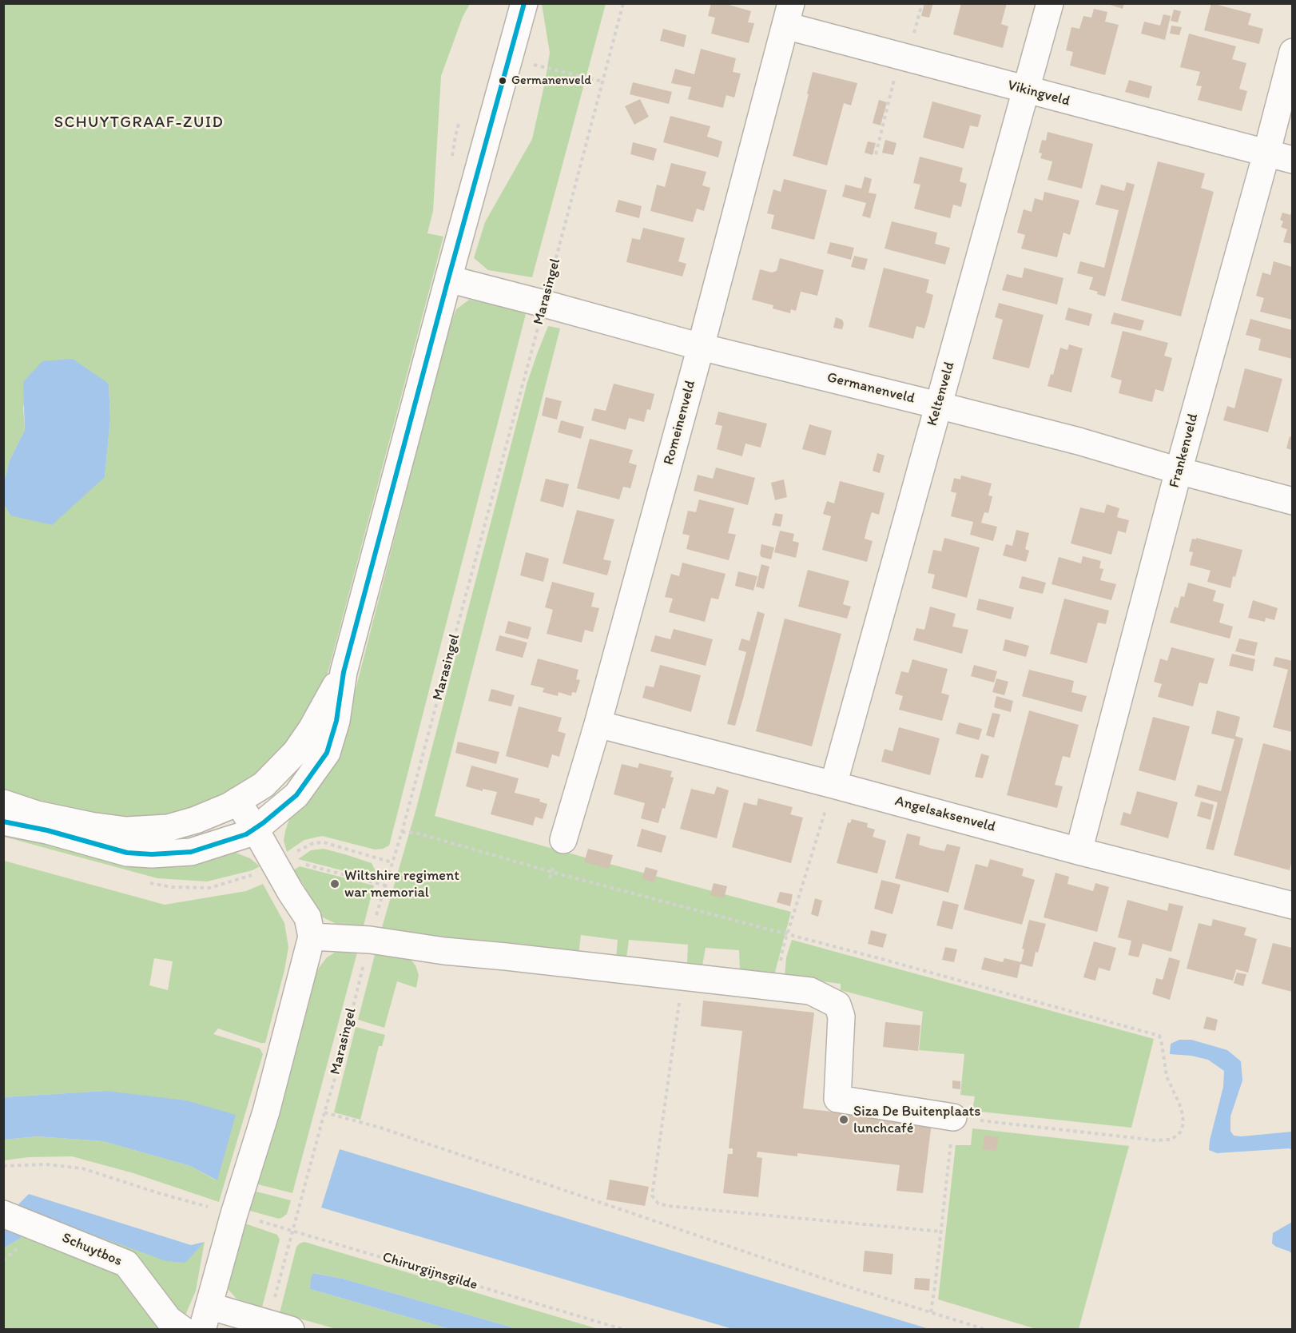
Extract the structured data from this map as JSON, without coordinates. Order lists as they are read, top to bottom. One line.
{"streets":{"street":["Vikingveld","Germanenveld","Keltenveld","Romeinenveld","Frankenveld","Angelsaksenveld","Schuytbos"],"path":["Marasingel","Chirurgijnsgilde"]},"crossings":[["Vikingveld","Keltenveld"],["Vikingveld","Romeinenveld"],["Vikingveld","Frankenveld"],["Marasingel","Germanenveld"],["Marasingel","Chirurgijnsgilde"],["Germanenveld","Keltenveld"],["Germanenveld","Romeinenveld"],["Germanenveld","Frankenveld"],["Keltenveld","Angelsaksenveld"],["Romeinenveld","Angelsaksenveld"],["Frankenveld","Angelsaksenveld"]],"districts":["SCHUYTGRAAF-ZUID"],"places":["Germanenveld","Wiltshire regiment war memorial","Siza De Buitenplaats lunchcafé"]}
